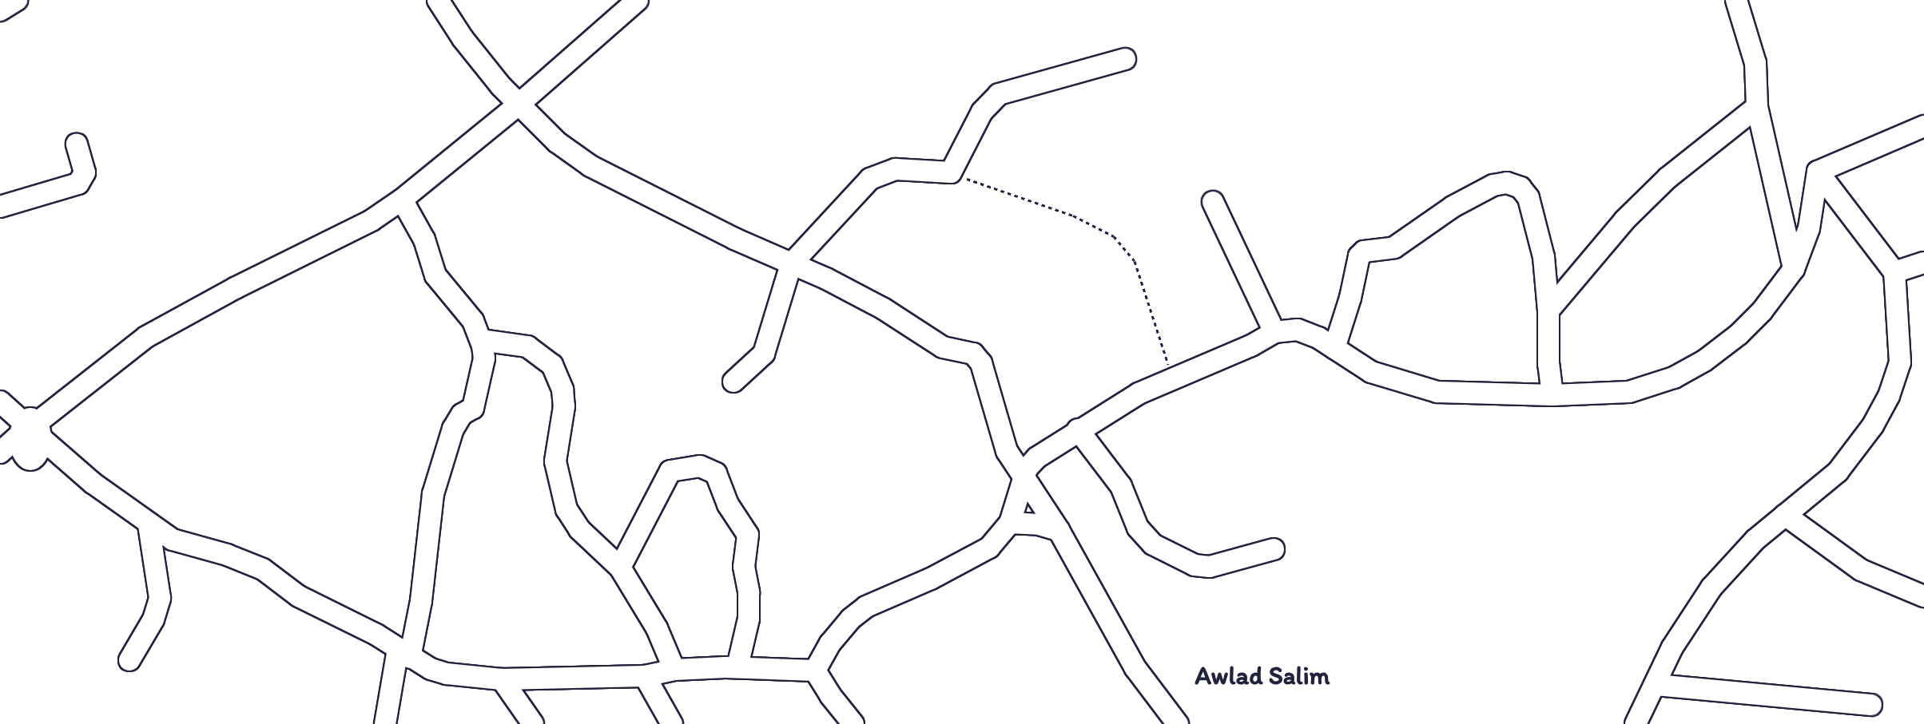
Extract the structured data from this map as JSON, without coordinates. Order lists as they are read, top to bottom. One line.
{"districts":["Awlad Salim"]}
